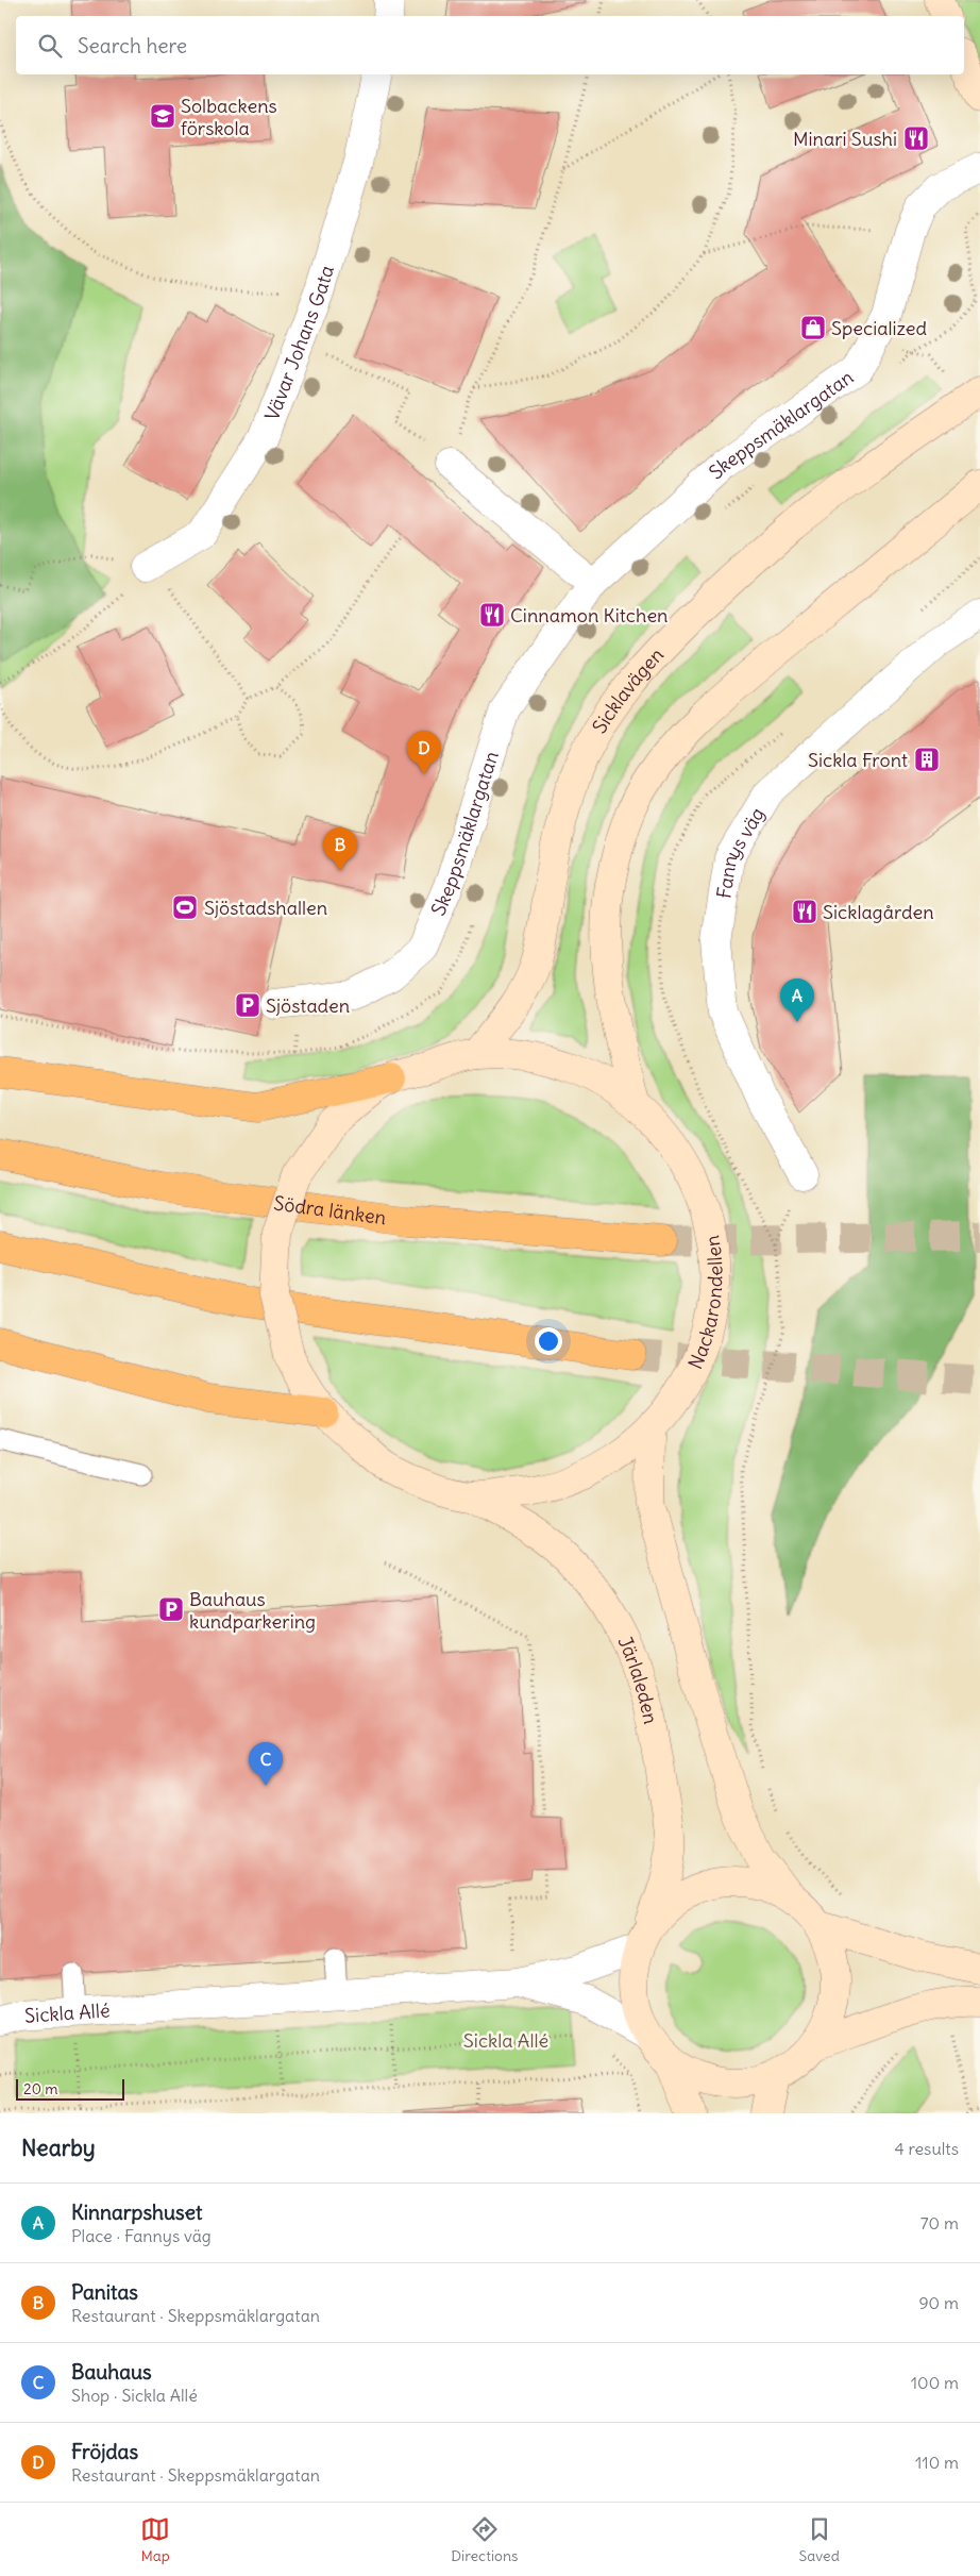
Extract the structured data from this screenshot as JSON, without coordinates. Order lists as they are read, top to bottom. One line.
{"streets":{"highway":["Södra länken"],"main road":["Sicklavägen","Nackarondellen","Järlaleden"],"street":["Vävar Johans Gata","Skeppsmäklargatan","Fannys väg","Sickla Allé"]},"crossings":[["Sicklavägen","Nackarondellen"],["Nackarondellen","Järlaleden"],["Järlaleden","Sickla Allé"]],"parks":["Sickla Allé"],"places":{"school or university":["Solbackens förskola"],"restaurant":["Minari Sushi","Cinnamon Kitchen","Sicklagården"],"shop":["Specialized"],"building":["Sickla Front"],"sports":["Sjöstadshallen"],"parking":["Sjöstaden","Bauhaus kundparkering"]},"scale_bar":"20 m","page":{"search":"Search here","pins":["D","B","A","C"],"scale":"20 m","heading":["Nearby","4 results"],"list":[{"mark":"A","name":"Kinnarpshuset","note":"Place · Fannys väg","value":"70 m"},{"mark":"B","name":"Panitas","note":"Restaurant · Skeppsmäklargatan","value":"90 m"},{"mark":"C","name":"Bauhaus","note":"Shop · Sickla Allé","value":"100 m"},{"mark":"D","name":"Fröjdas","note":"Restaurant · Skeppsmäklargatan","value":"110 m"}],"nav":["Map","Directions","Saved"]}}
